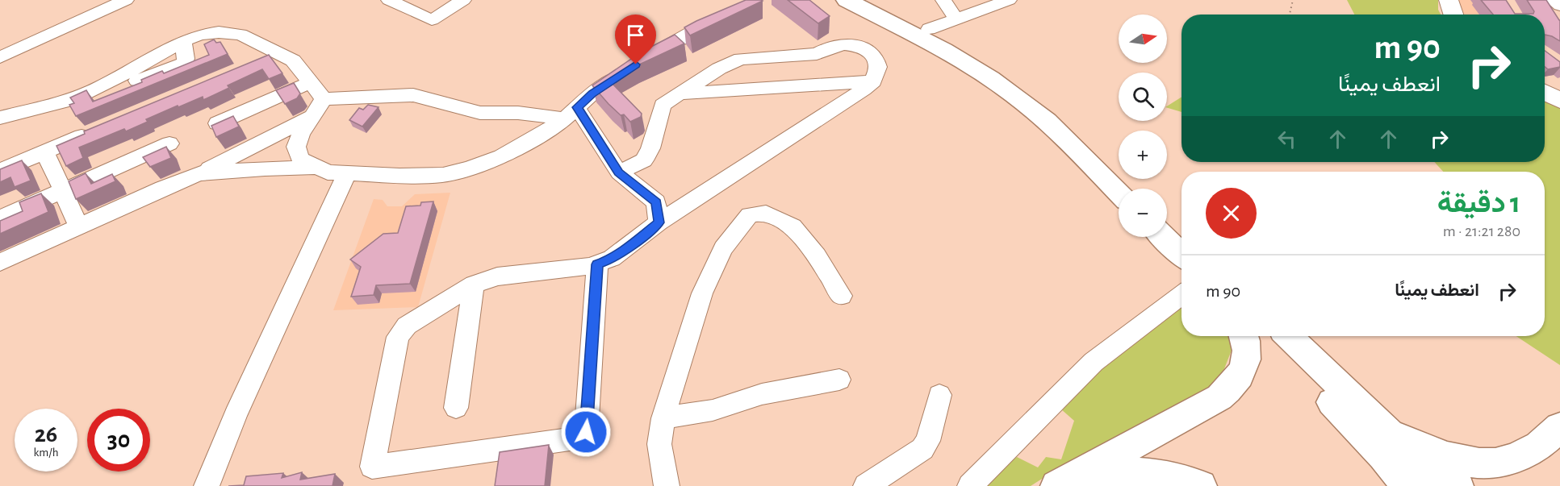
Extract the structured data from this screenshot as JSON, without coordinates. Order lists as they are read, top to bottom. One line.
{"north":"right","page":{"map_buttons":["+","−"],"turn":["90 m","انعطف يمينًا"],"heading":["1 دقيقة","280 m · 21:21"],"list":[{"name":"انعطف يمينًا","value":"90 m"}],"speed":"26 km/h","limit":"30"}}
